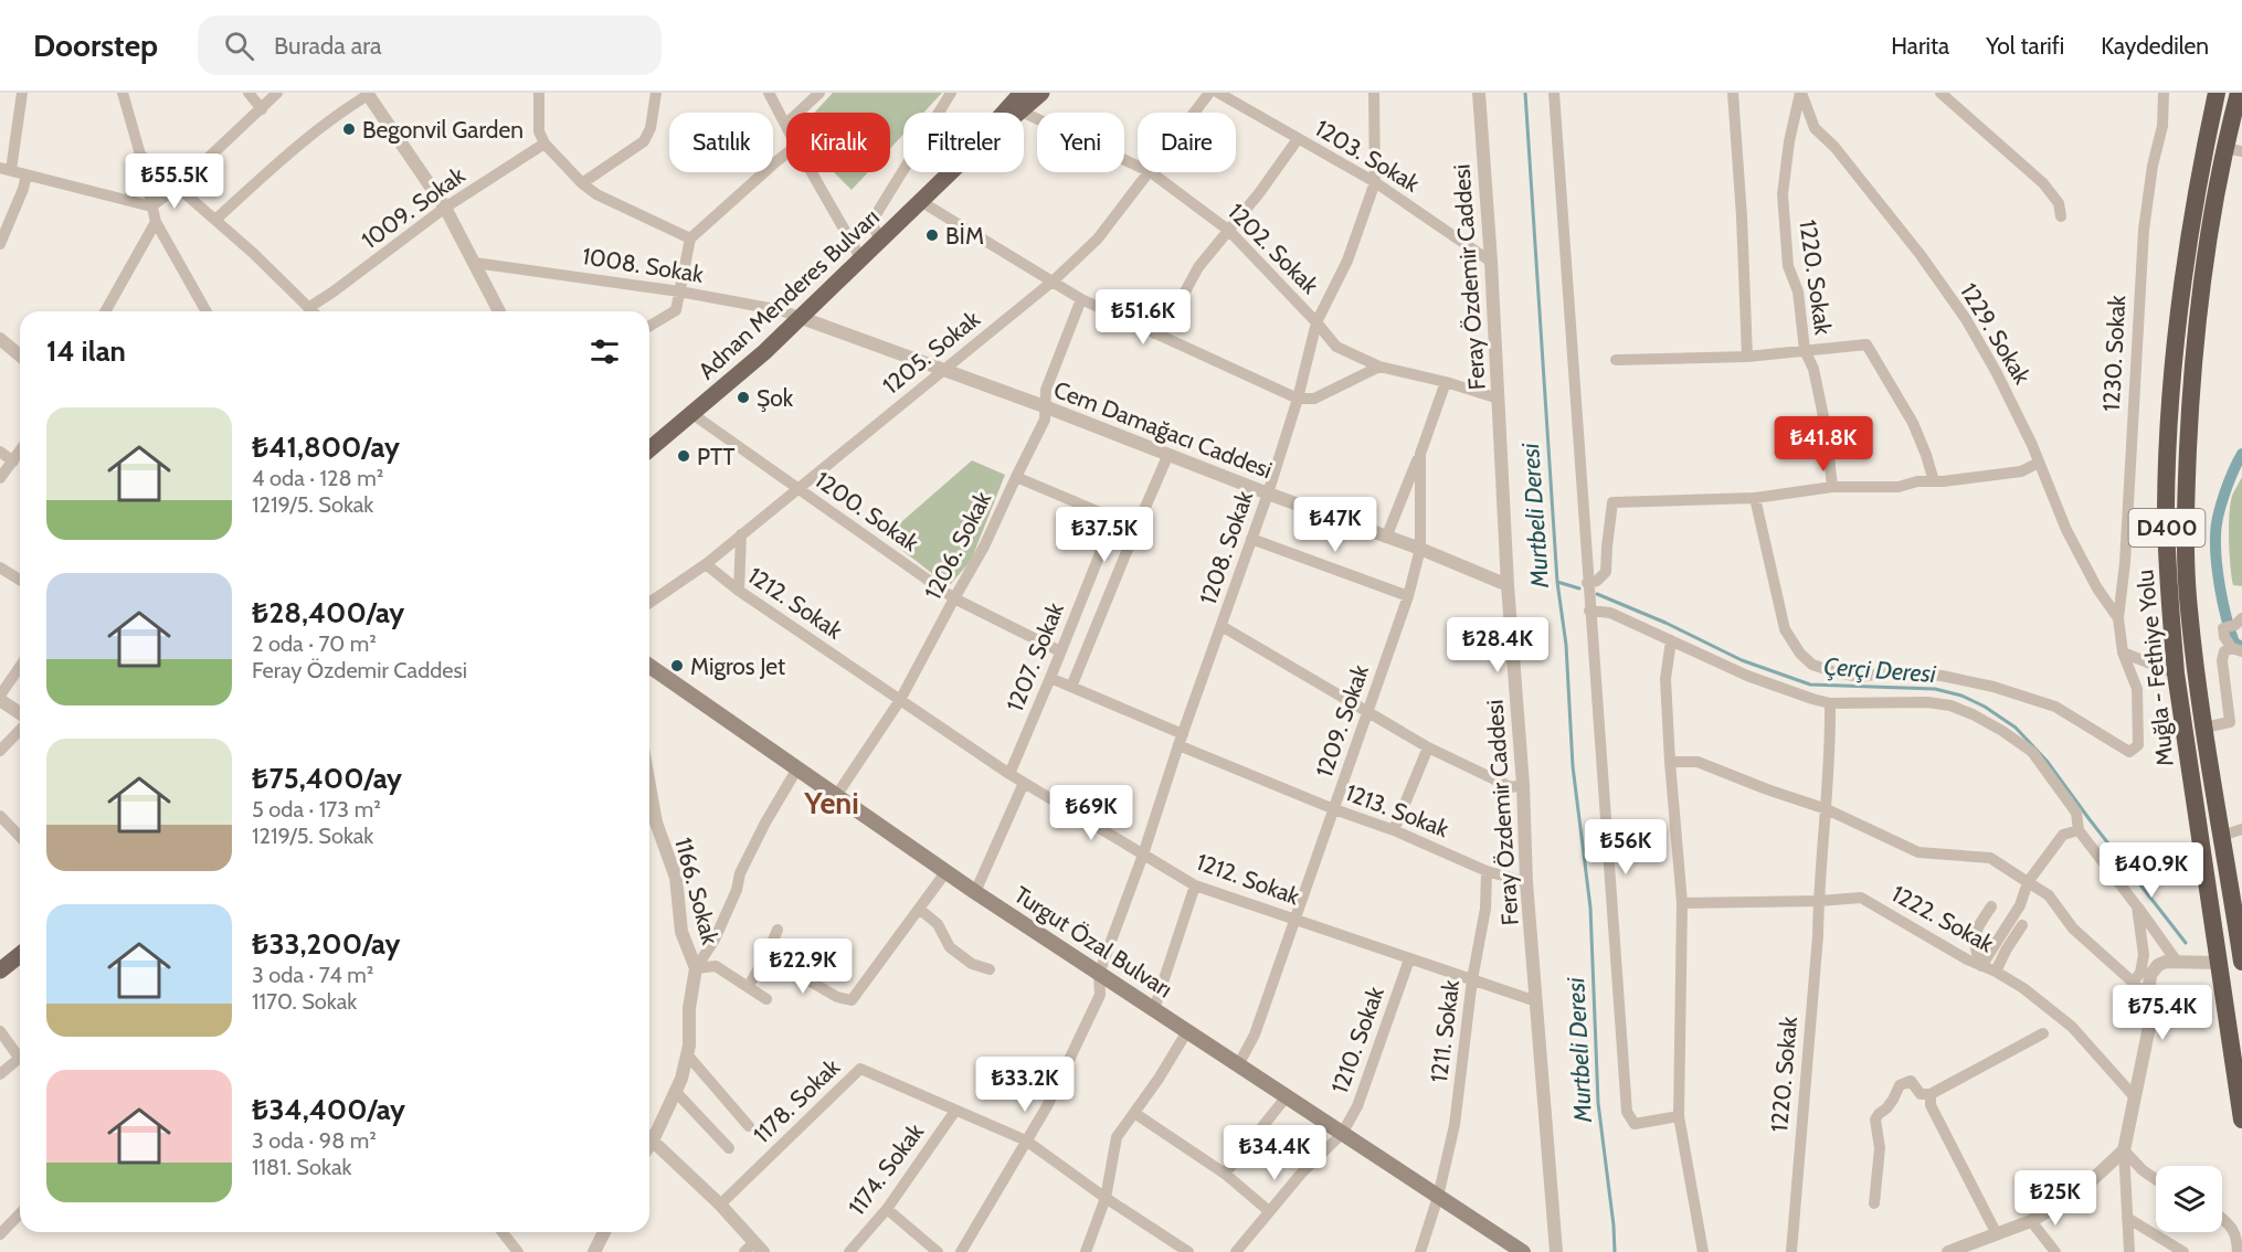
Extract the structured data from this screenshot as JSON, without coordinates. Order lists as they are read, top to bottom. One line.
{"streets":{"highway":["D400","Muğla - Fethiye Yolu"],"main road":["Adnan Menderes Bulvarı","Turgut Özal Bulvarı"],"street":["1203. Sokak","1009. Sokak","1202. Sokak","1008. Sokak","Feray Özdemir Caddesi","1220. Sokak","1229. Sokak","1205. Sokak","1230. Sokak","Cem Damağacı Caddesi","1200. Sokak","1206. Sokak","1208. Sokak","1212. Sokak","1207. Sokak","1209. Sokak","1213. Sokak","1166. Sokak","1222. Sokak","1211. Sokak","1210. Sokak","1178. Sokak","1174. Sokak"]},"crossings":[["1203. Sokak","Feray Özdemir Caddesi"],["1203. Sokak","1208. Sokak"],["1202. Sokak","Feray Özdemir Caddesi"],["1202. Sokak","Adnan Menderes Bulvarı"],["1202. Sokak","1205. Sokak"],["1202. Sokak","1208. Sokak"],["1202. Sokak","1209. Sokak"],["1008. Sokak","Adnan Menderes Bulvarı"],["1008. Sokak","Cem Damağacı Caddesi"],["Feray Özdemir Caddesi","Cem Damağacı Caddesi"],["Feray Özdemir Caddesi","1212. Sokak"],["Feray Özdemir Caddesi","1213. Sokak"],["1220. Sokak","1229. Sokak"],["1220. Sokak","1222. Sokak"],["Adnan Menderes Bulvarı","Cem Damağacı Caddesi"],["Adnan Menderes Bulvarı","1200. Sokak"],["1229. Sokak","1230. Sokak"],["1205. Sokak","Cem Damağacı Caddesi"],["1205. Sokak","1200. Sokak"],["1205. Sokak","1212. Sokak"],["Cem Damağacı Caddesi","1206. Sokak"],["Cem Damağacı Caddesi","1208. Sokak"],["Cem Damağacı Caddesi","1207. Sokak"],["Cem Damağacı Caddesi","1209. Sokak"],["1200. Sokak","1206. Sokak"],["1200. Sokak","1207. Sokak"],["1206. Sokak","1212. Sokak"],["1206. Sokak","Turgut Özal Bulvarı"],["1208. Sokak","1212. Sokak"],["1208. Sokak","1213. Sokak"],["1208. Sokak","Turgut Özal Bulvarı"],["1208. Sokak","1178. Sokak"],["1212. Sokak","1207. Sokak"],["1212. Sokak","1209. Sokak"],["1212. Sokak","1211. Sokak"],["1212. Sokak","1210. Sokak"],["1209. Sokak","1213. Sokak"],["1209. Sokak","Turgut Özal Bulvarı"],["1213. Sokak","1211. Sokak"],["Turgut Özal Bulvarı","1211. Sokak"],["Turgut Özal Bulvarı","1210. Sokak"],["1178. Sokak","1174. Sokak"]],"districts":["Yeni"],"water":["Murtbeli Deresi","Çerçi Deresi"],"places":["Begonvil Garden","BİM","Şok","PTT","Migros Jet"],"page":{"header":"Doorstep","search":"Burada ara","nav":["Harita","Yol tarifi","Kaydedilen"],"chip":["Satılık","Kiralık","Filtreler","Yeni","Daire"],"price":["₺55.5K","₺51.6K","₺41.8K","₺47K","₺37.5K","₺28.4K","₺69K","₺56K","₺40.9K","₺22.9K","₺75.4K","₺33.2K","₺34.4K","₺25K"],"heading":"14 ilan","list":[{"name":"₺41,800/ay","note":"4 oda · 128 m² · 1219/5. Sokak"},{"name":"₺28,400/ay","note":"2 oda · 70 m² · Feray Özdemir Caddesi"},{"name":"₺75,400/ay","note":"5 oda · 173 m² · 1219/5. Sokak"},{"name":"₺33,200/ay","note":"3 oda · 74 m² · 1170. Sokak"},{"name":"₺34,400/ay","note":"3 oda · 98 m² · 1181. Sokak"}]}}
